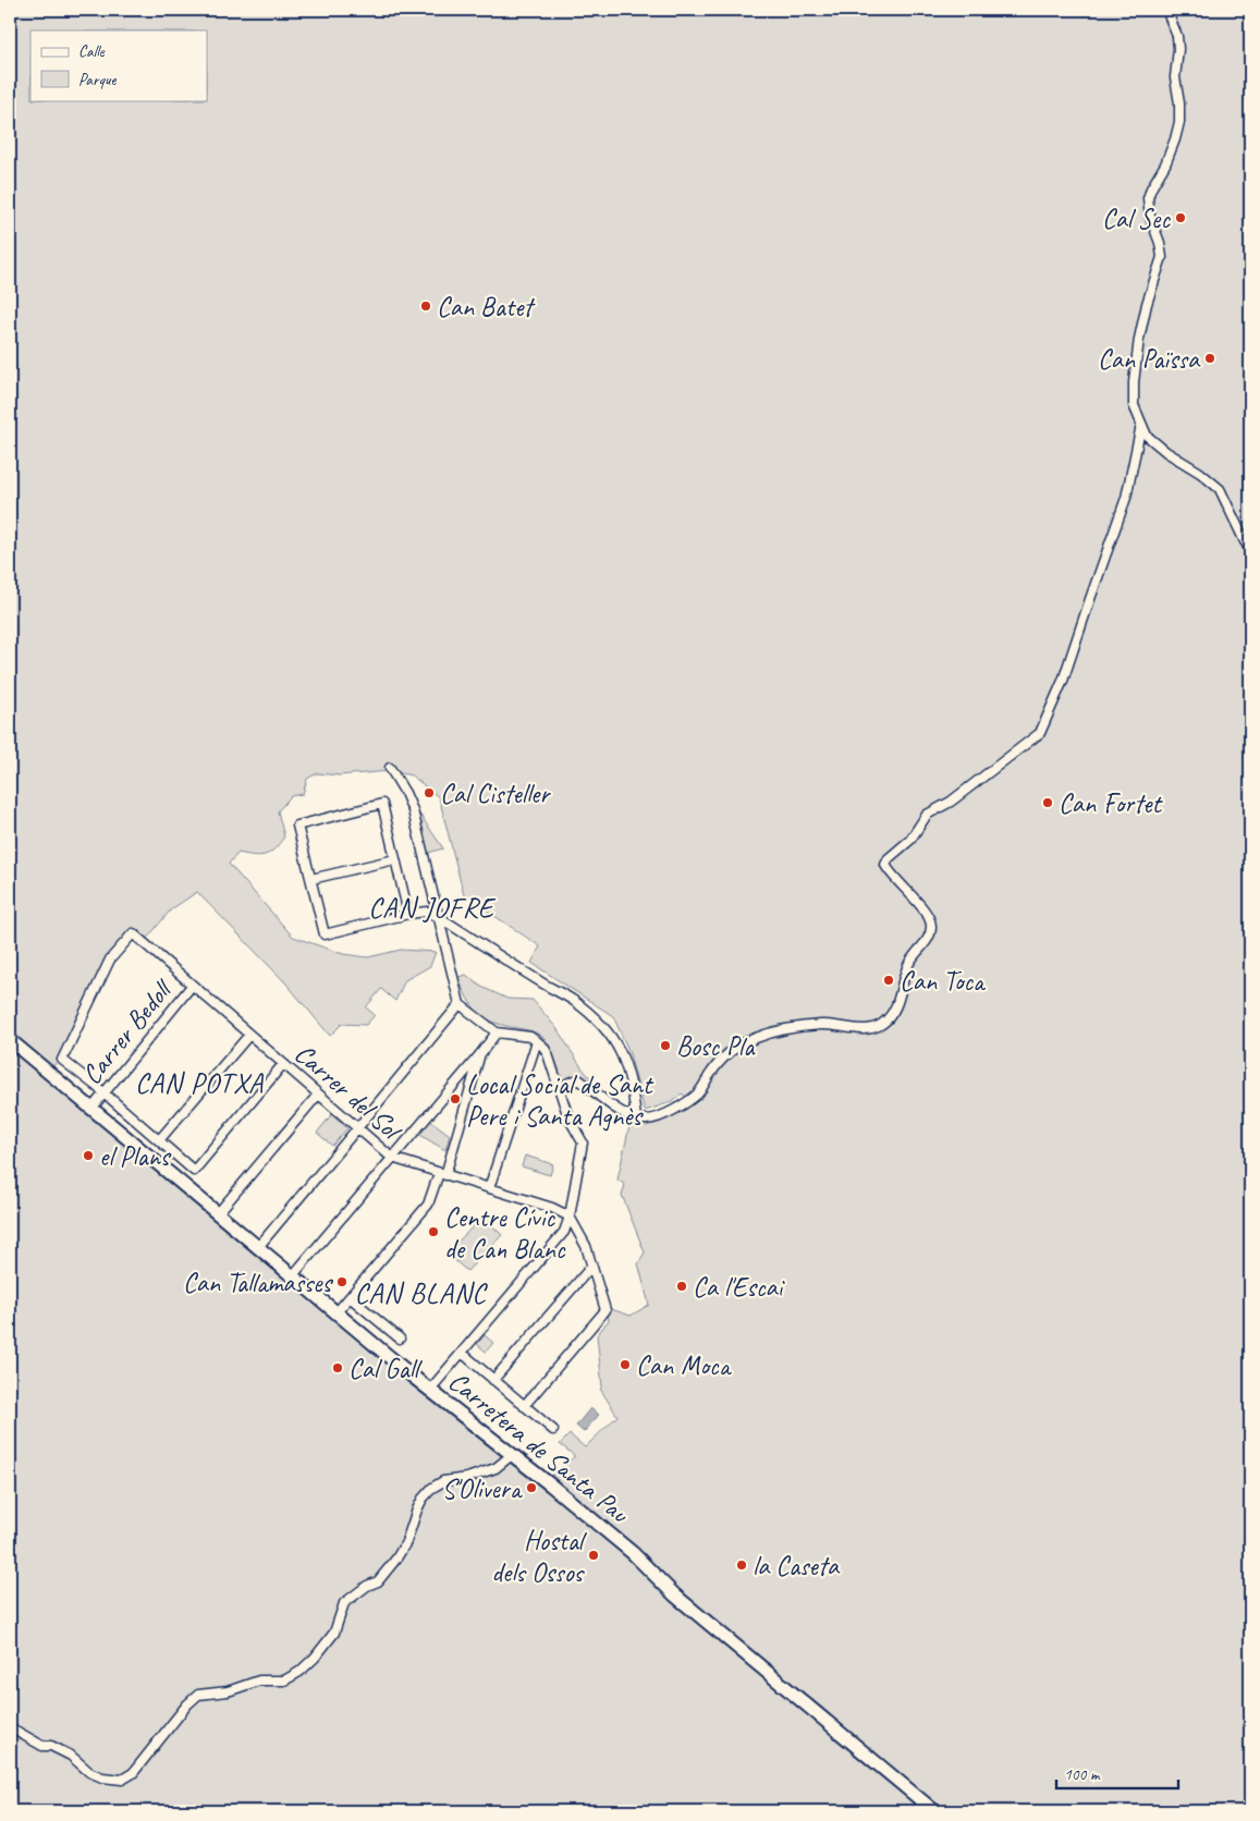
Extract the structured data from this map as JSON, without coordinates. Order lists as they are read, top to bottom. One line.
{"streets":{"main road":["Carretera de Santa Pau"],"street":["Carrer Bedoll","Carrer del Sol"]},"crossings":[["Carrer Bedoll","Carrer del Sol"],["Carrer Bedoll","Carretera de Santa Pau"]],"districts":["CAN JOFRE","CAN POTXA","CAN BLANC"],"places":["Cal Sec","Can Batet","Can Païssa","Cal Cisteller","Can Fortet","Can Toca","Bosc Pla","Local Social de Sant Pere i Santa Agnès","el Plans","Centre Cívic de Can Blanc","Can Tallamasses","Ca l'Escai","Can Moca","Cal Gall","S'Olivera","Hostal dels Ossos","la Caseta"],"legend":["Calle","Parque"],"scale_bar":"100 m"}
